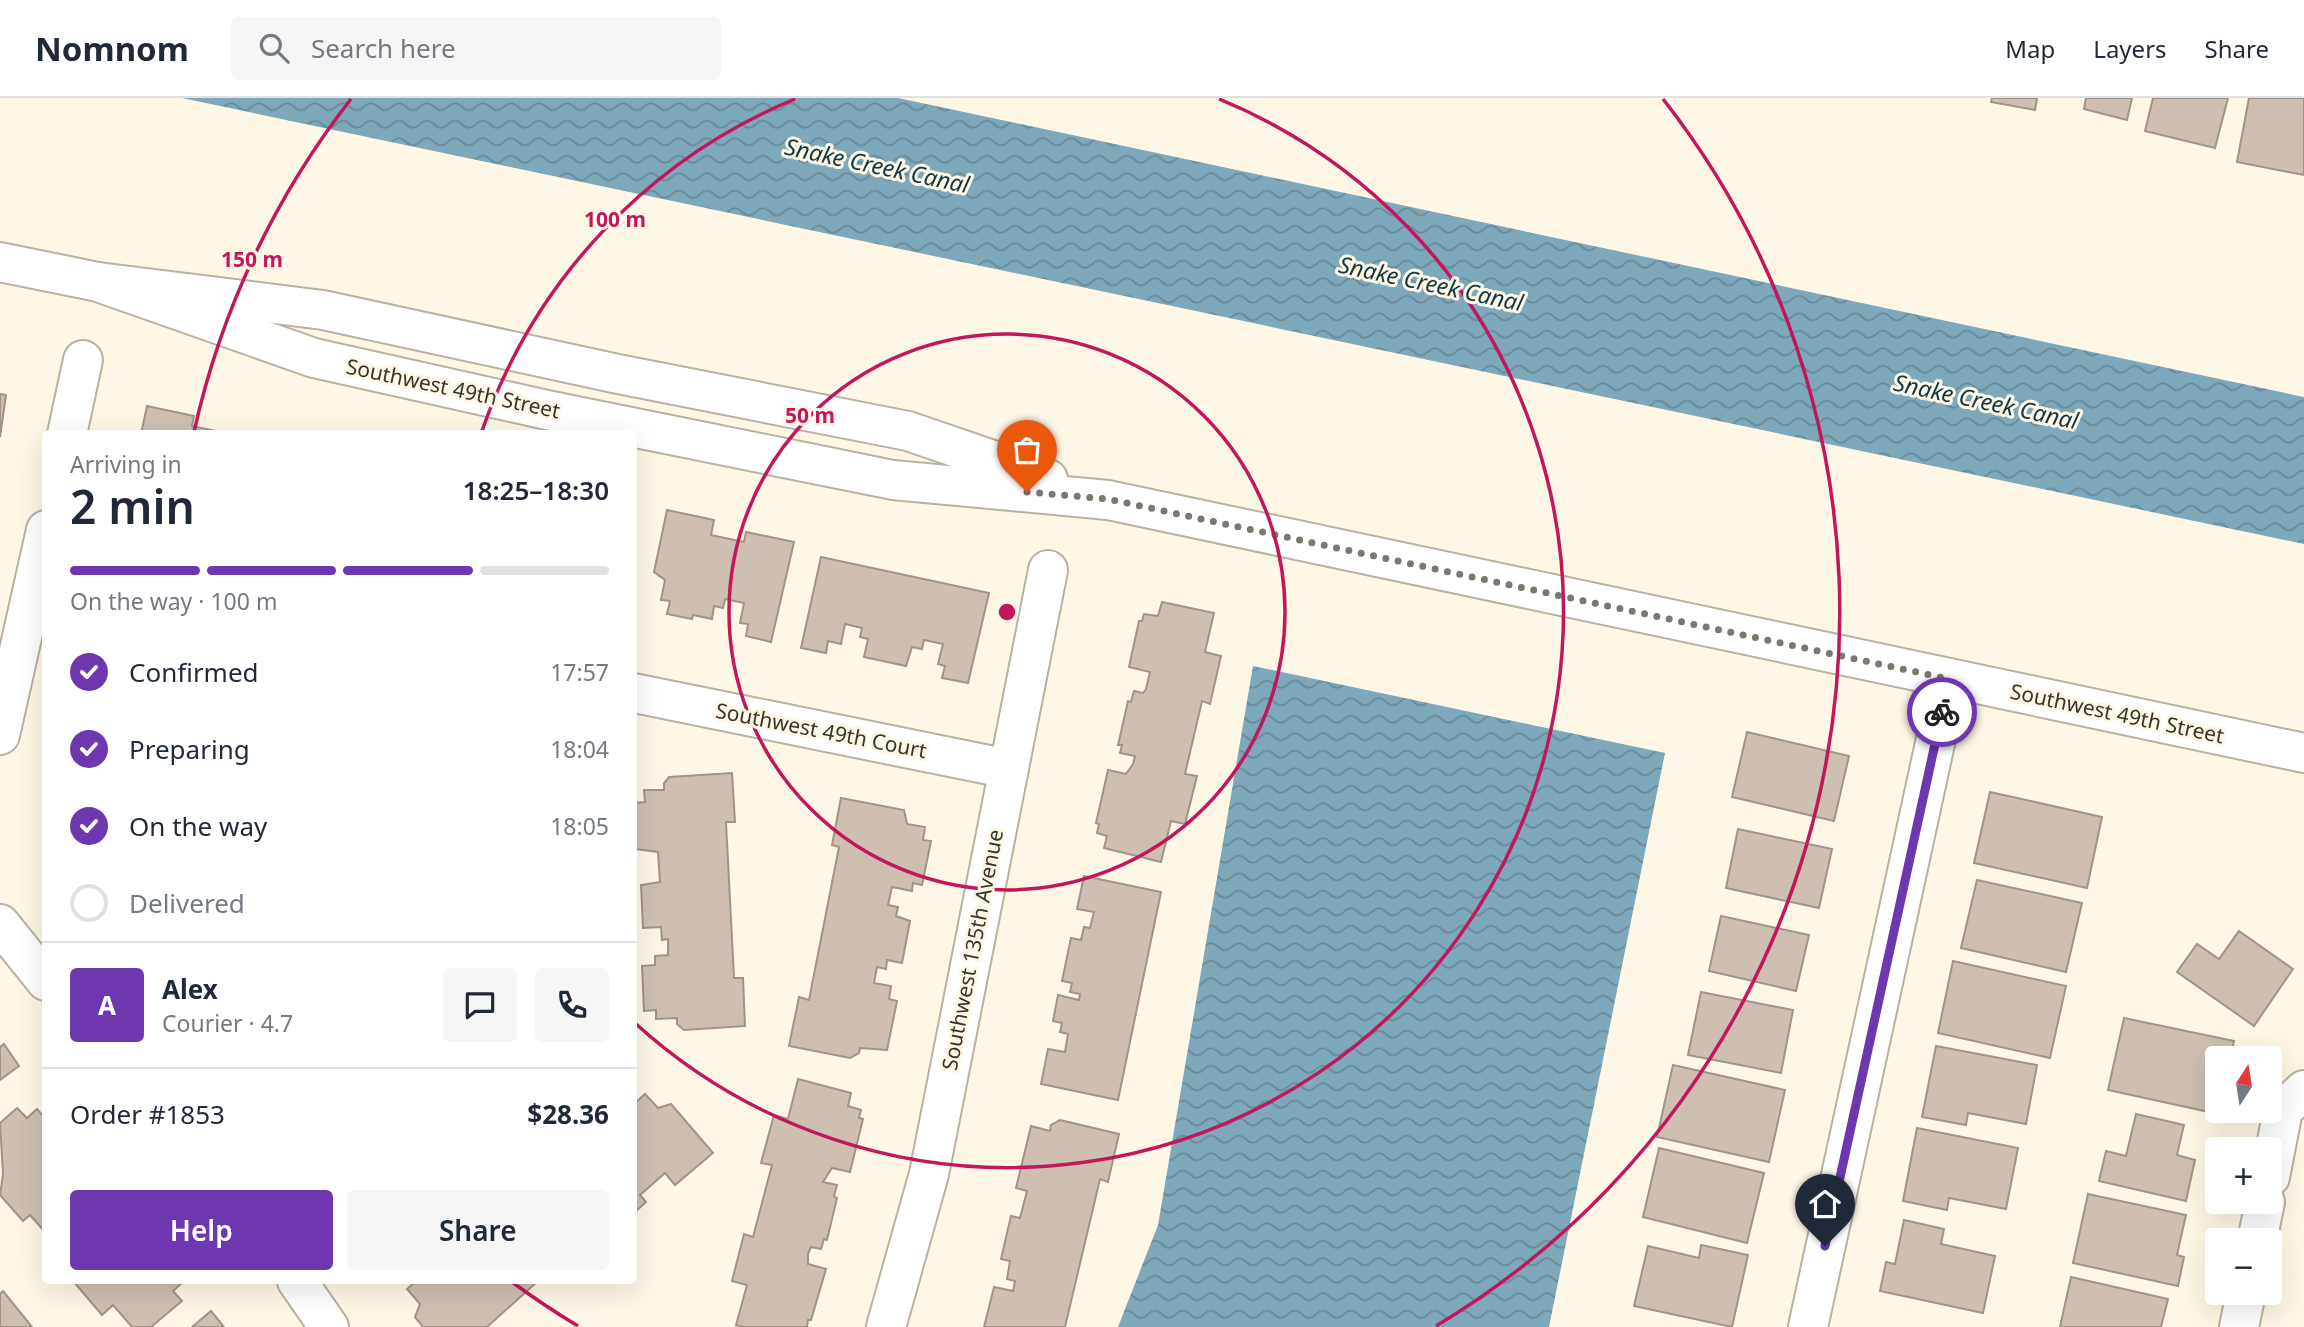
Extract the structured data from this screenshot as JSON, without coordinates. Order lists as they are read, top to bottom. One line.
{"streets":{"street":["Southwest 49th Street","Southwest 49th Court","Southwest 135th Avenue"]},"crossings":[["Southwest 49th Court","Southwest 135th Avenue"]],"water":["Snake Creek Canal"],"north":"top","page":{"header":"Nomnom","search":"Search here","nav":["Map","Layers","Share"],"heading":["2 min","Arriving in","18:25–18:30"],"panel":["Alex","Courier · 4.7","Order #1853","$28.36"],"bar":"On the way · 100 m","list":[["Confirmed","17:57"],["Preparing","18:04"],["On the way","18:05"],"Delivered"],"round":"A","map_buttons":["+","−"],"buttons":["Help","Share"]},"rings":["100 m","150 m","50 m"]}
